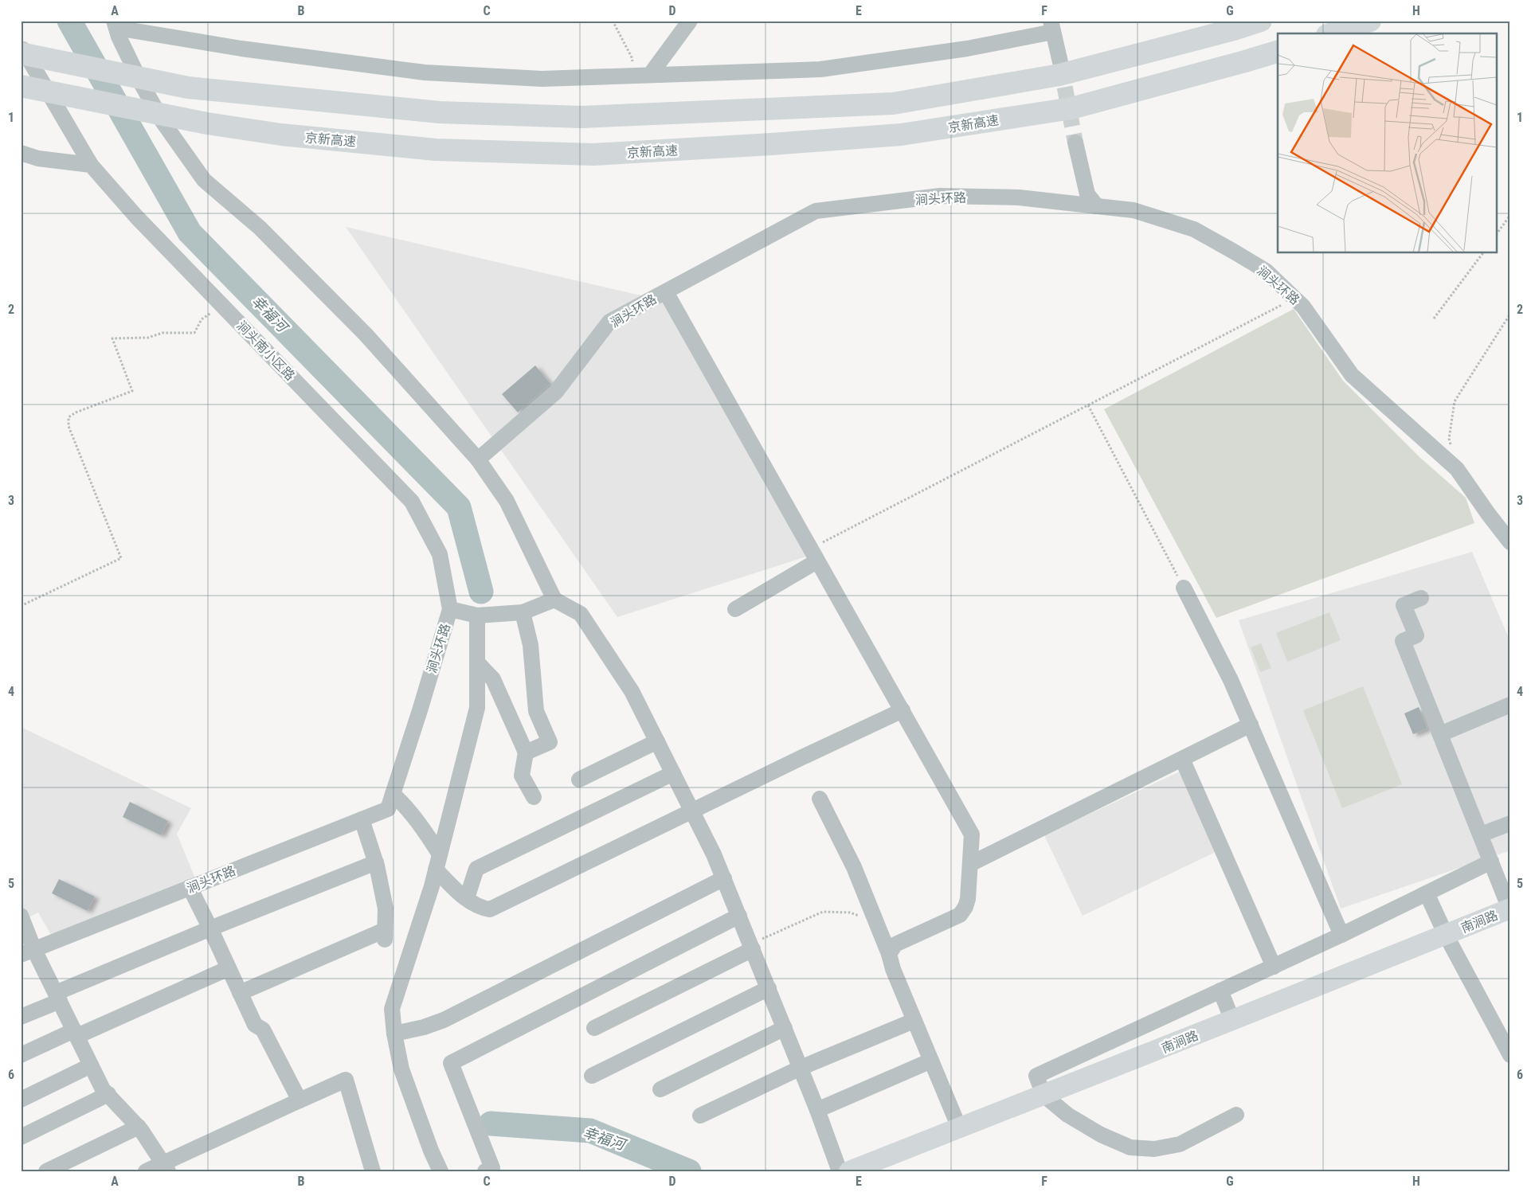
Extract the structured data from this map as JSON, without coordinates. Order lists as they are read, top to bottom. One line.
{"streets":{"highway":["京新高速"],"main road":["南涧路"],"street":["涧头环路","涧头南小区路"]},"crossings":[["涧头环路","涧头南小区路"]],"water":["幸福河"],"grid":{"columns":["A","B","C","D","E","F","G","H"],"rows":["1","2","3","4","5","6"]}}
